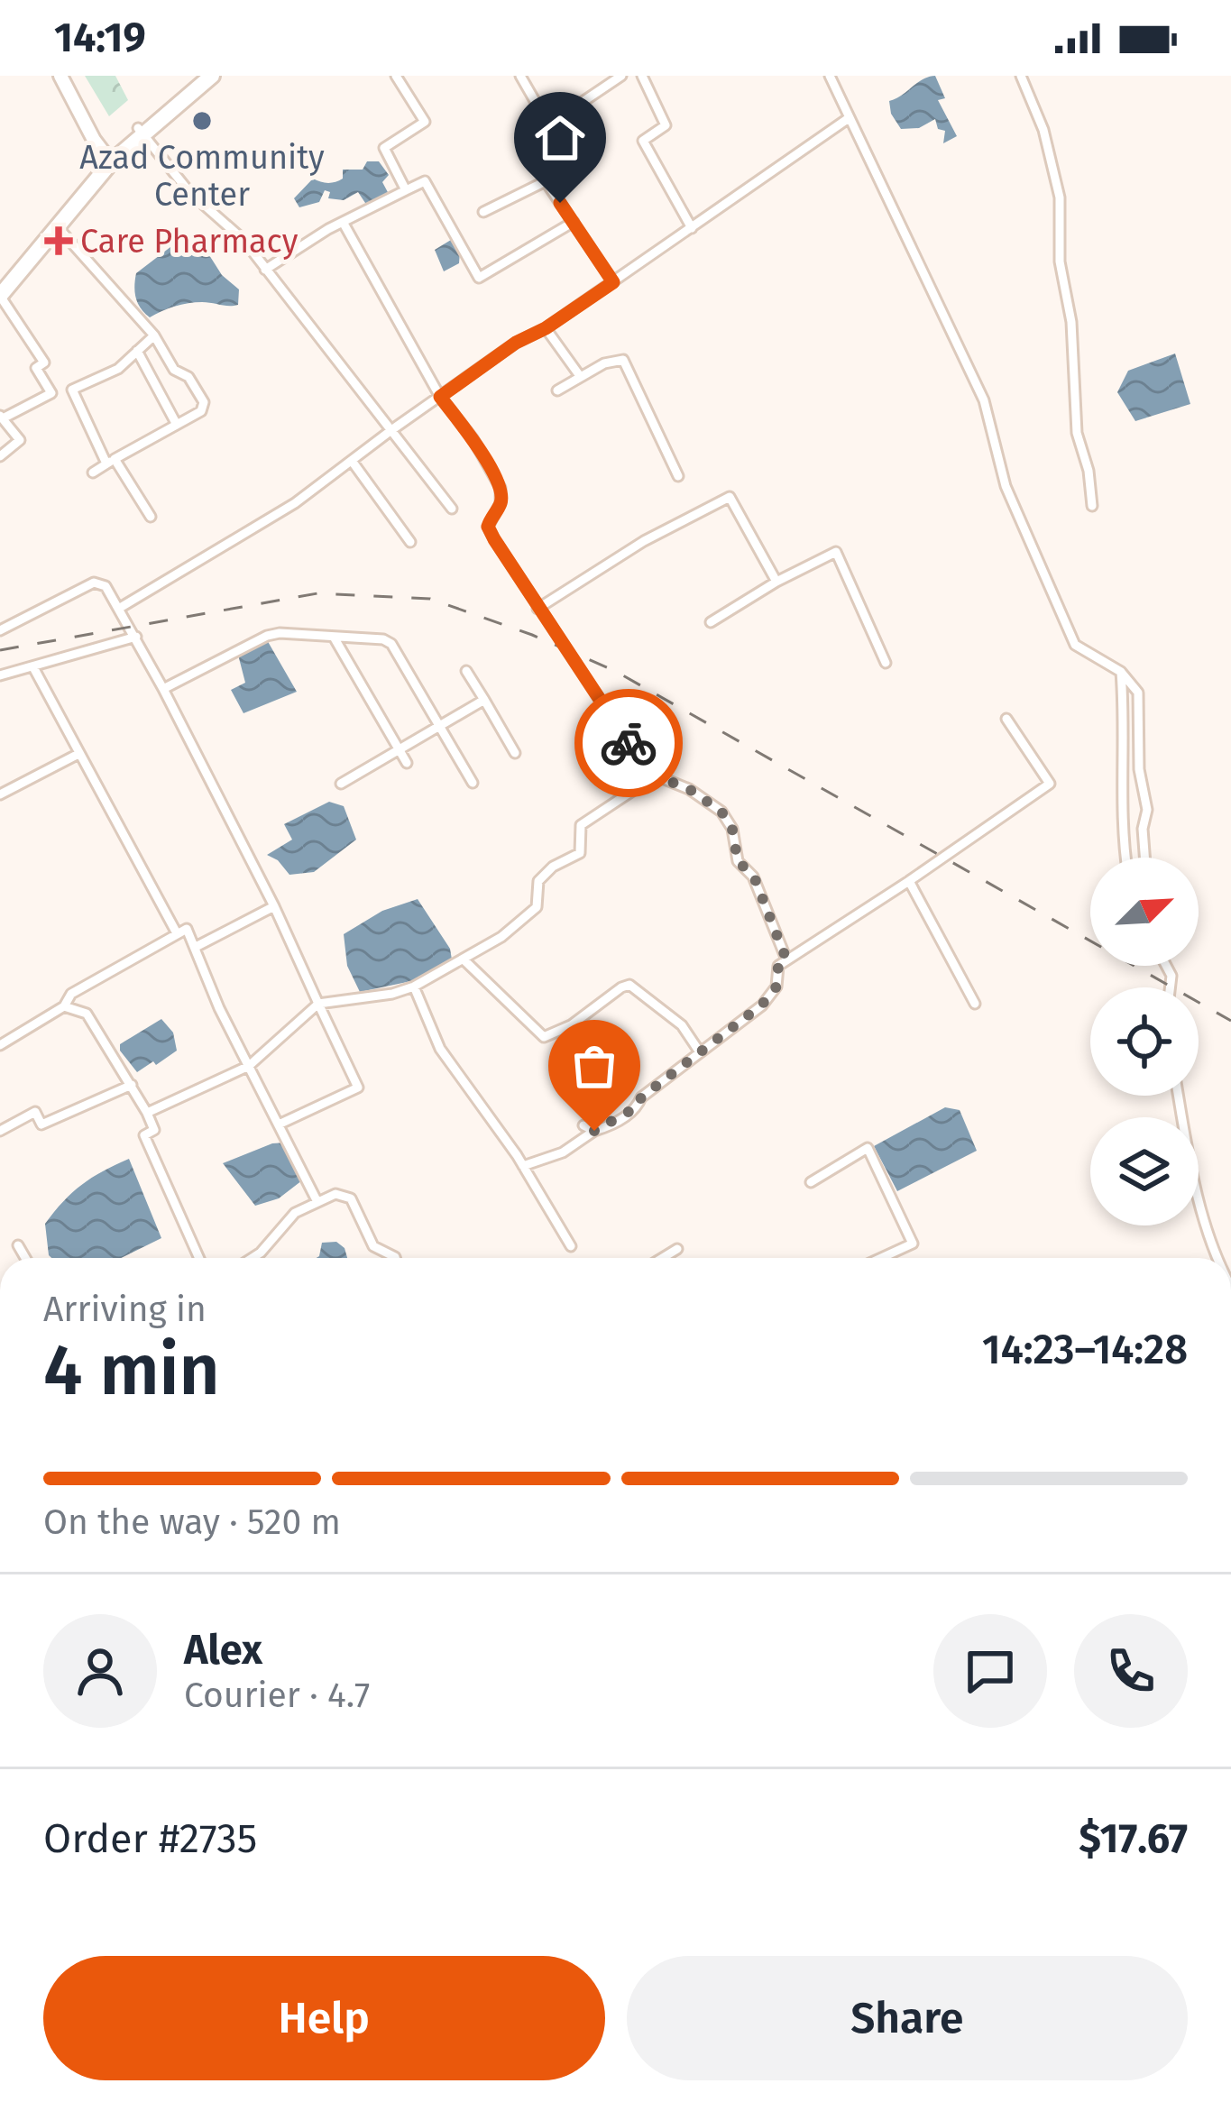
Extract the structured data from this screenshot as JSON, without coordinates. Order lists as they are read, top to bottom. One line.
{"places":{"other":["Azad Community Center"],"health":["Care Pharmacy"]},"north":"top right","page":{"status":"14:19","heading":["4 min","Arriving in","14:23–14:28"],"panel":["Alex","Courier · 4.7","Order #2735","$17.67"],"bar":"On the way · 520 m","buttons":["Help","Share"]}}
